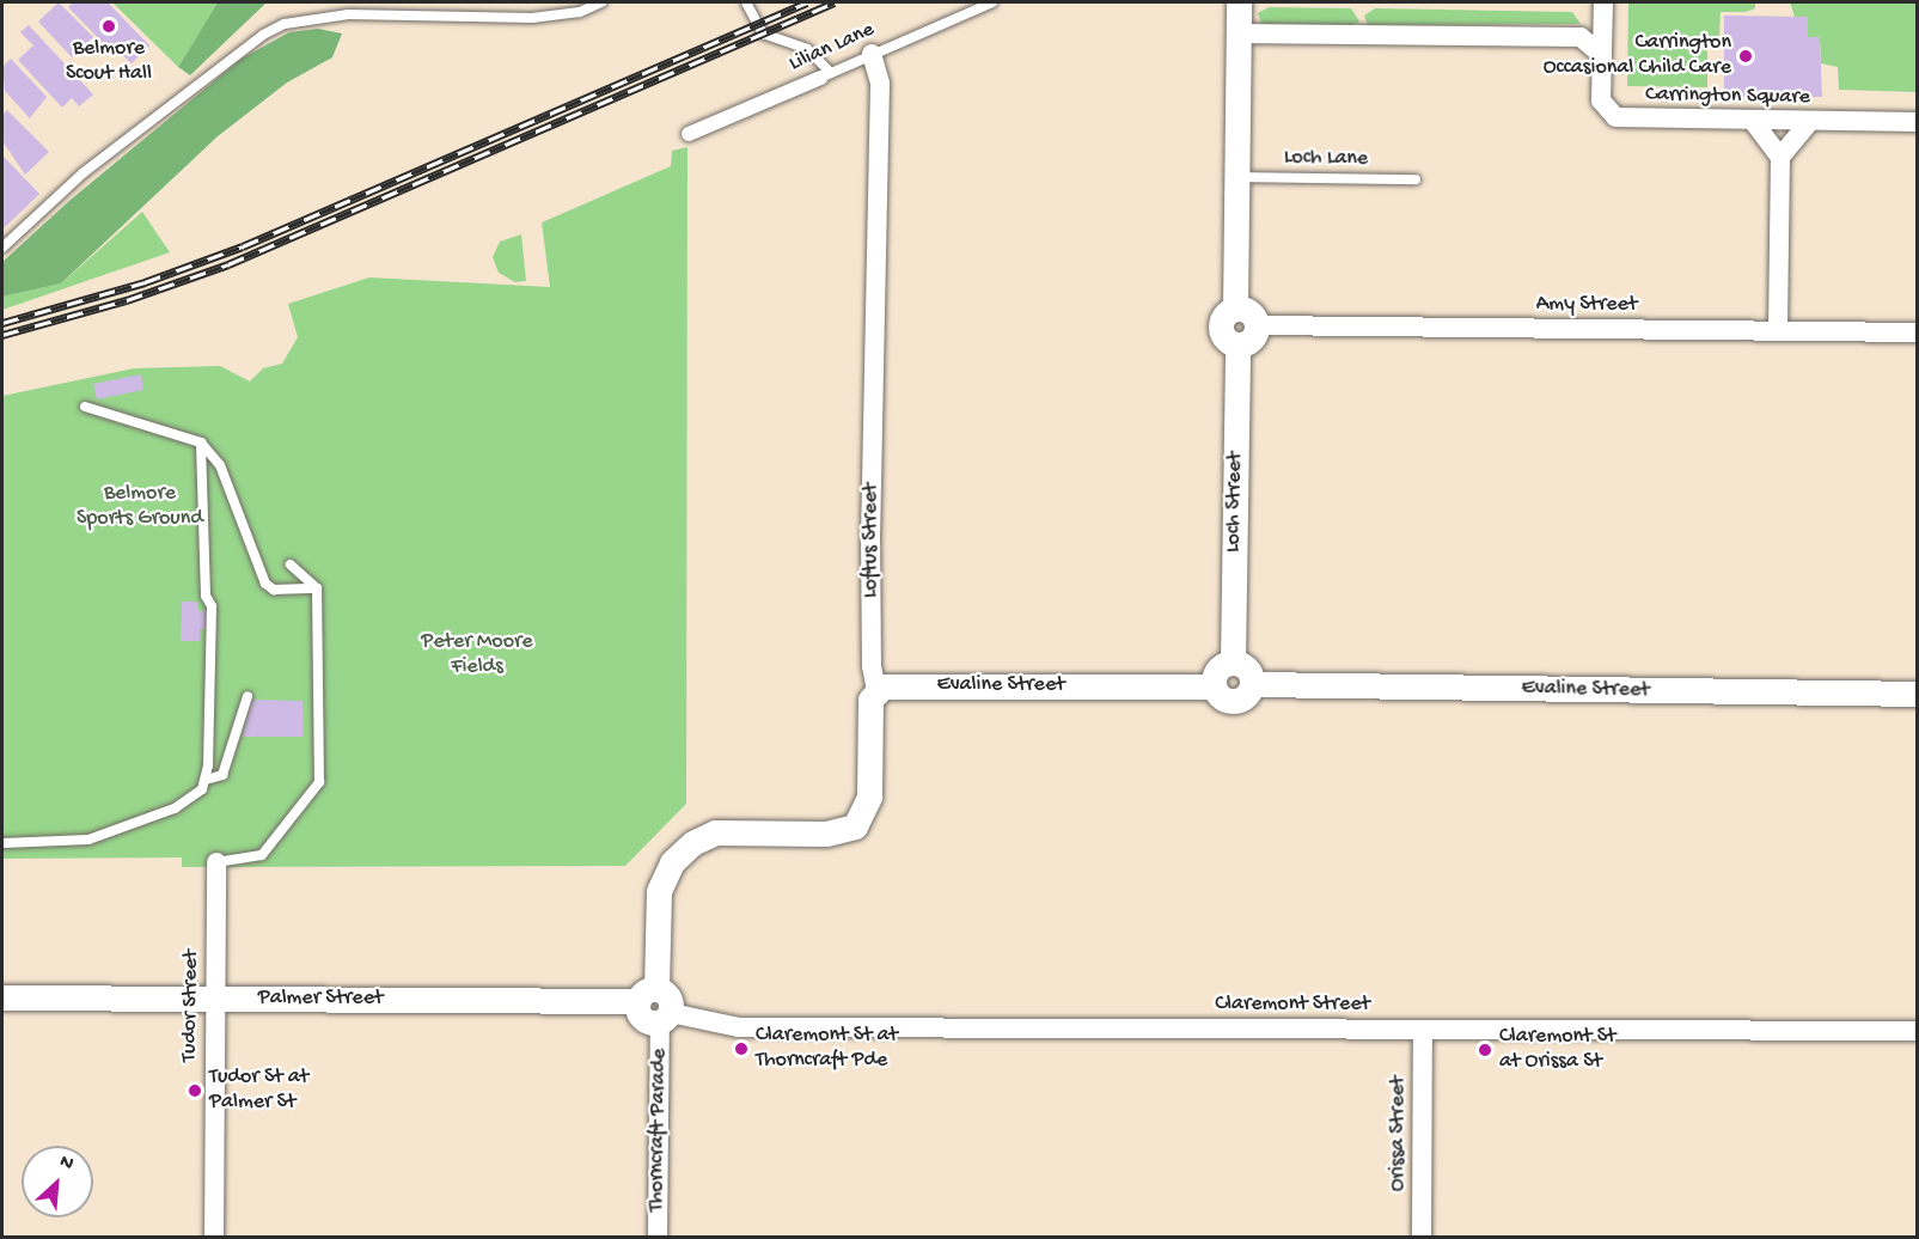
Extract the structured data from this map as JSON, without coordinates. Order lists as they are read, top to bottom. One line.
{"streets":{"street":["Lilian Lane","Carrington Square","Amy Street","Loch Street","Loftus Street","Evaline Street","Palmer Street","Claremont Street","Tudor Street","Thorncraft Parade","Orissa Street"],"lane":["Loch Lane"]},"crossings":[["Lilian Lane","Loftus Street"],["Amy Street","Loch Street"],["Loch Street","Evaline Street"],["Loftus Street","Evaline Street"],["Loftus Street","Palmer Street"],["Palmer Street","Tudor Street"],["Claremont Street","Thorncraft Parade"],["Claremont Street","Orissa Street"]],"parks":["Belmore Sports Ground","Peter Moore Fields"],"places":["Belmore Scout Hall","Carrington Occasional Child Care","Claremont St at Thorncraft Pde","Claremont St at Orissa St","Tudor St at Palmer St"],"north":"top right"}
